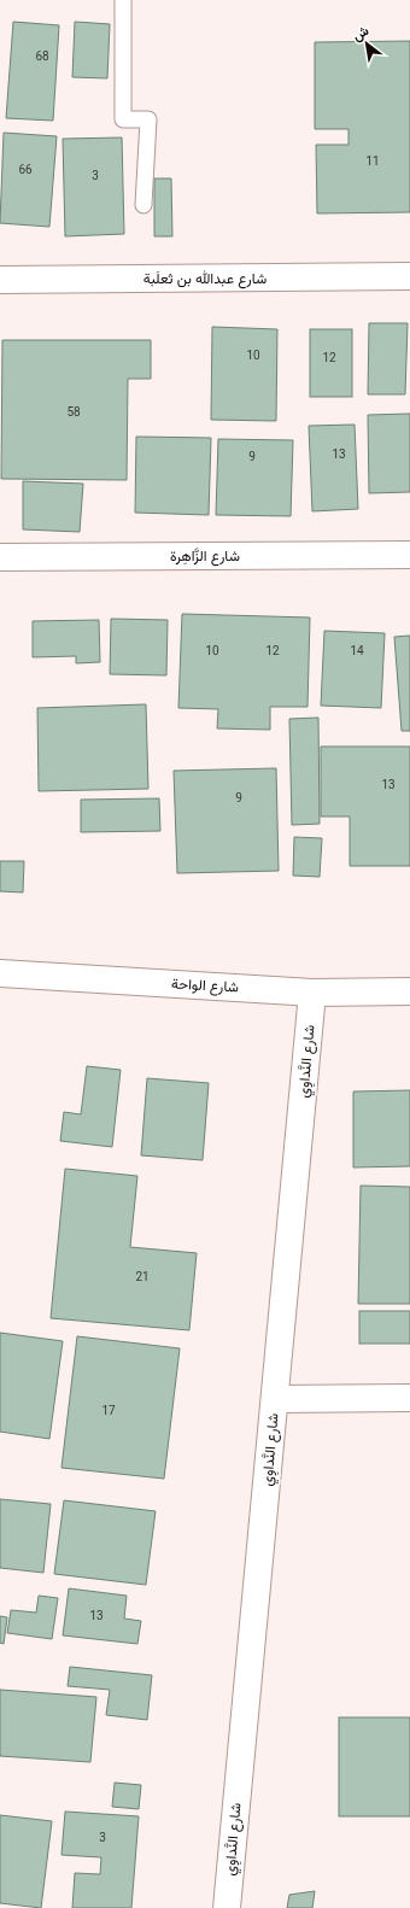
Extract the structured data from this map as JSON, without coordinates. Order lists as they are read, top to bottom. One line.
{"streets":{"street":["شارع عبدالله بن ثعلَبة","شارع الزَّاهِرة","شارع الواحة","شارع النَّداوِي"]},"crossings":[["شارع الواحة","شارع النَّداوِي"]],"house_numbers":["68","11","66","3","10","12","58","13","9","10","12","14","13","9","21","17","13","3"],"north":"top left"}
